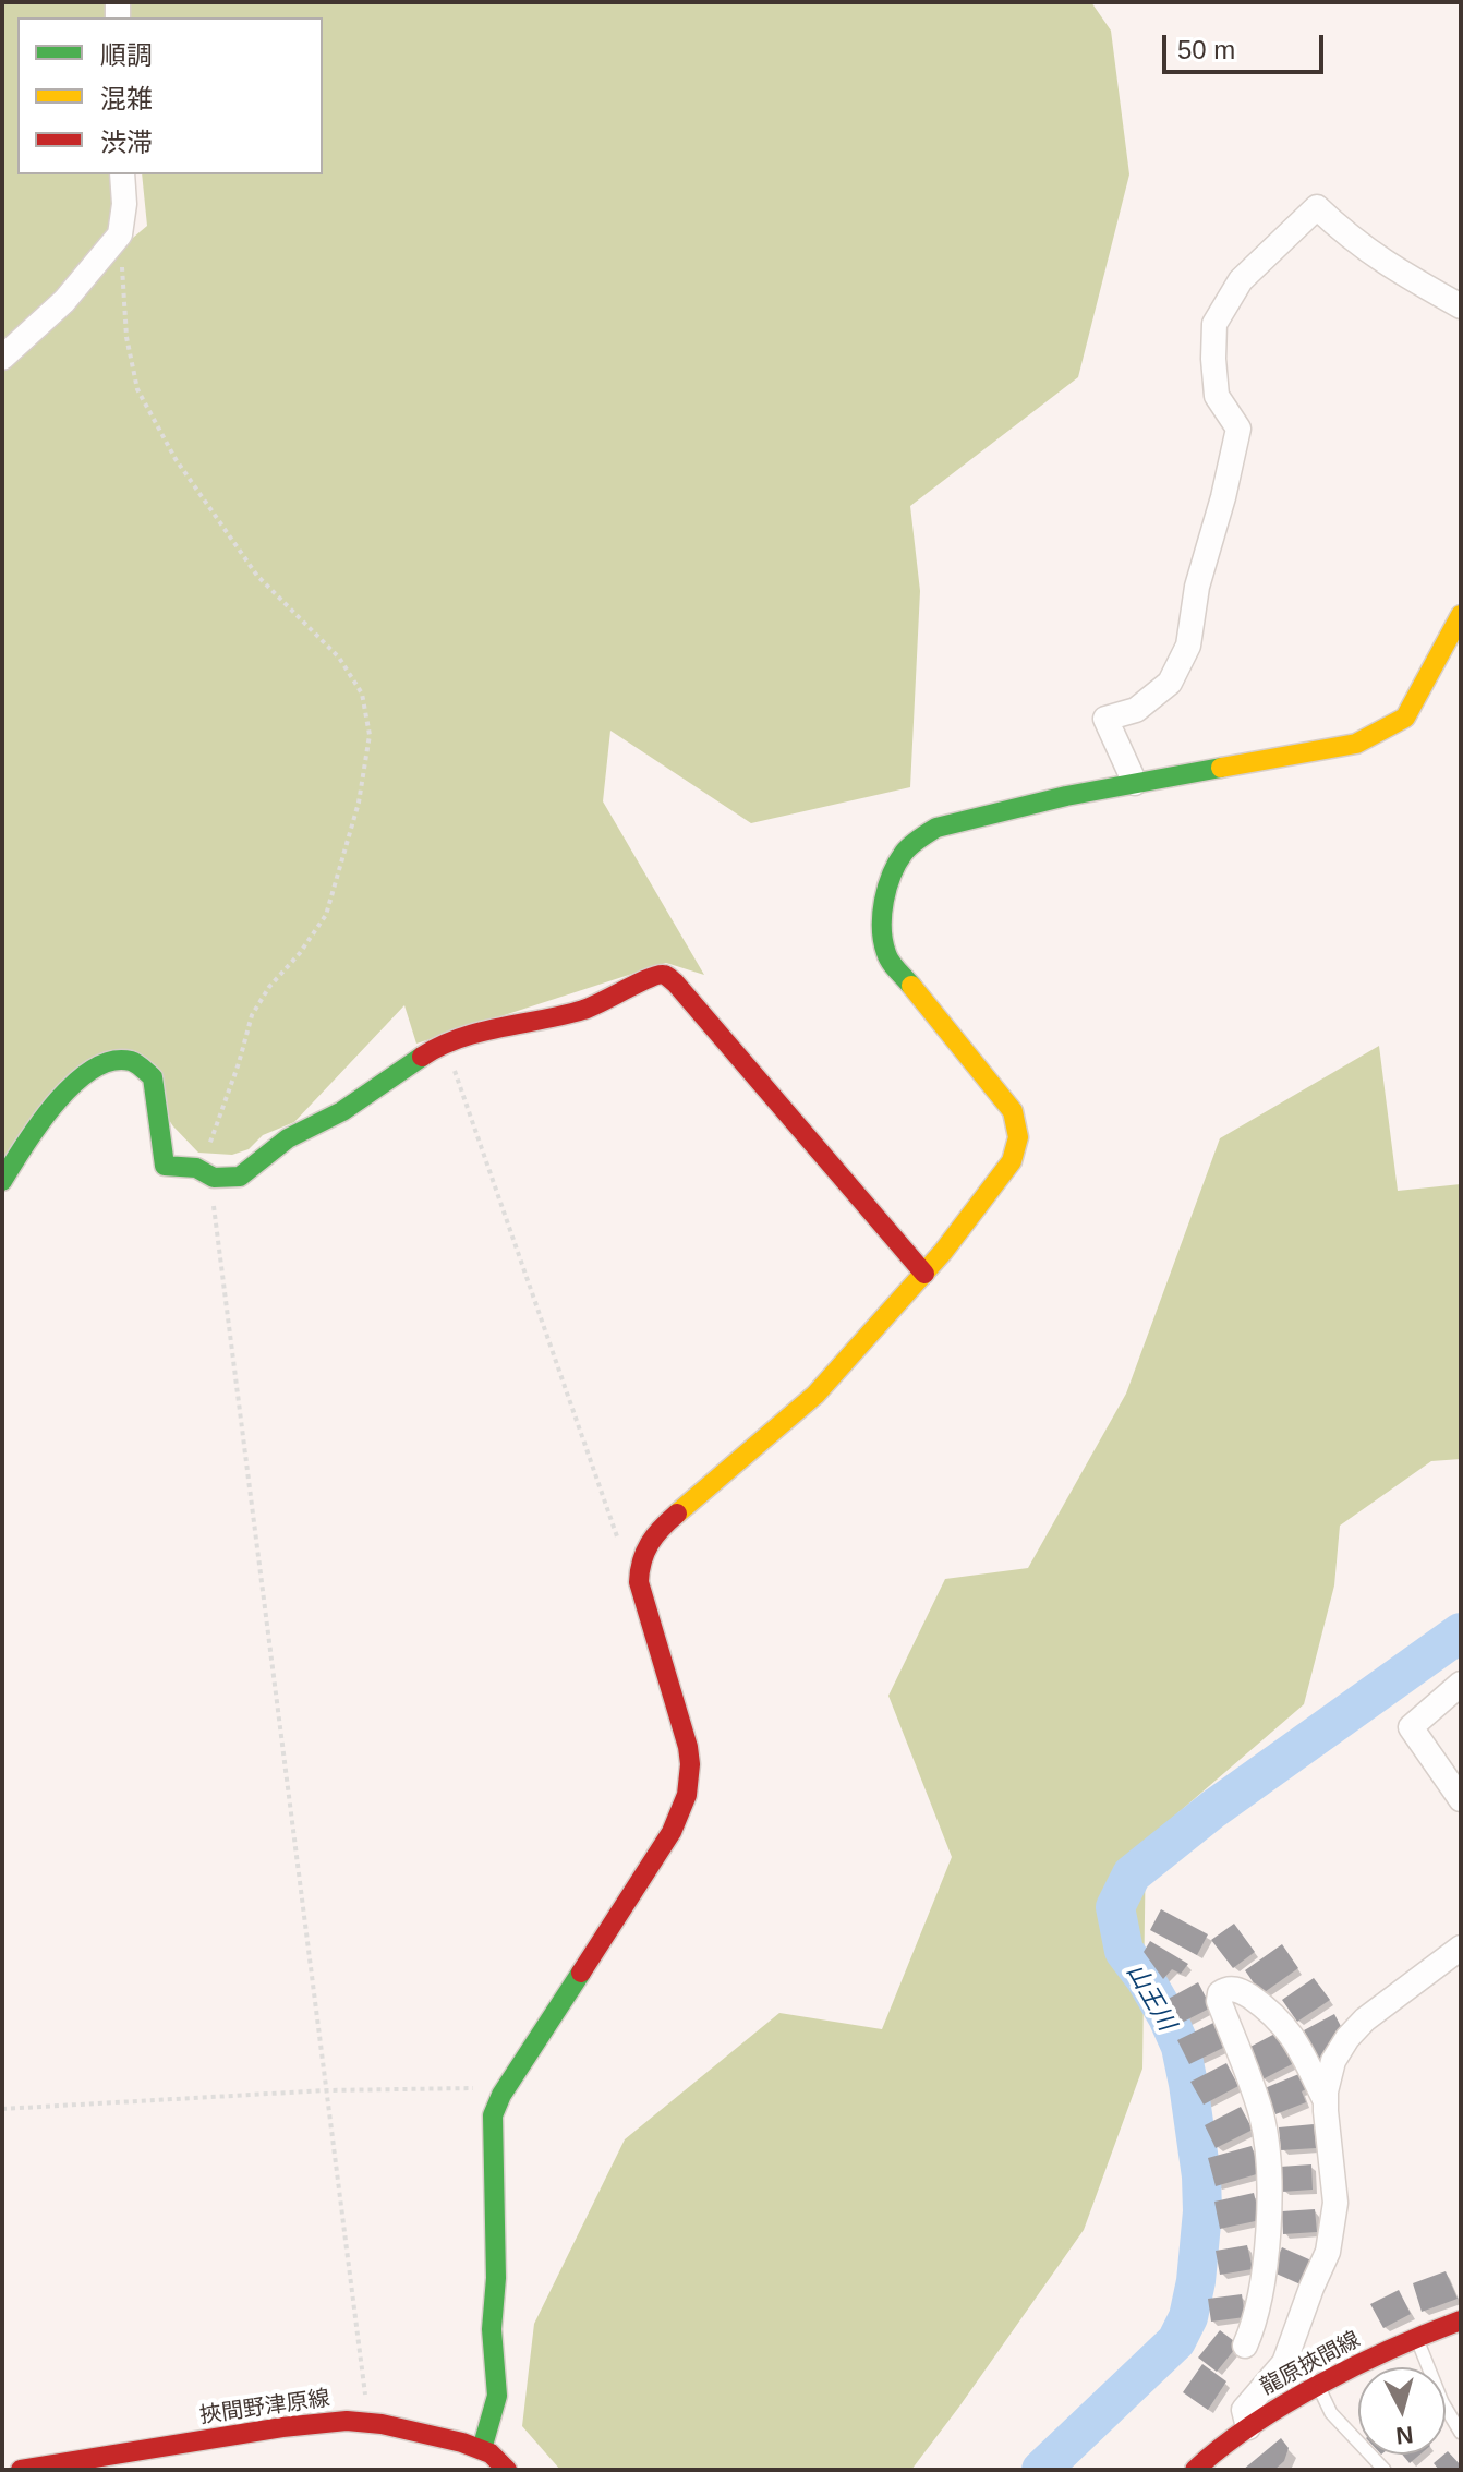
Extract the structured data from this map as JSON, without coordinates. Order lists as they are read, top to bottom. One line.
{"streets":{"street":["龍原挾間線","挾間野津原線"]},"water":["山王川"],"legend":["順調","混雑","渋滞"],"scale_bar":"50 m","north":"bottom"}
